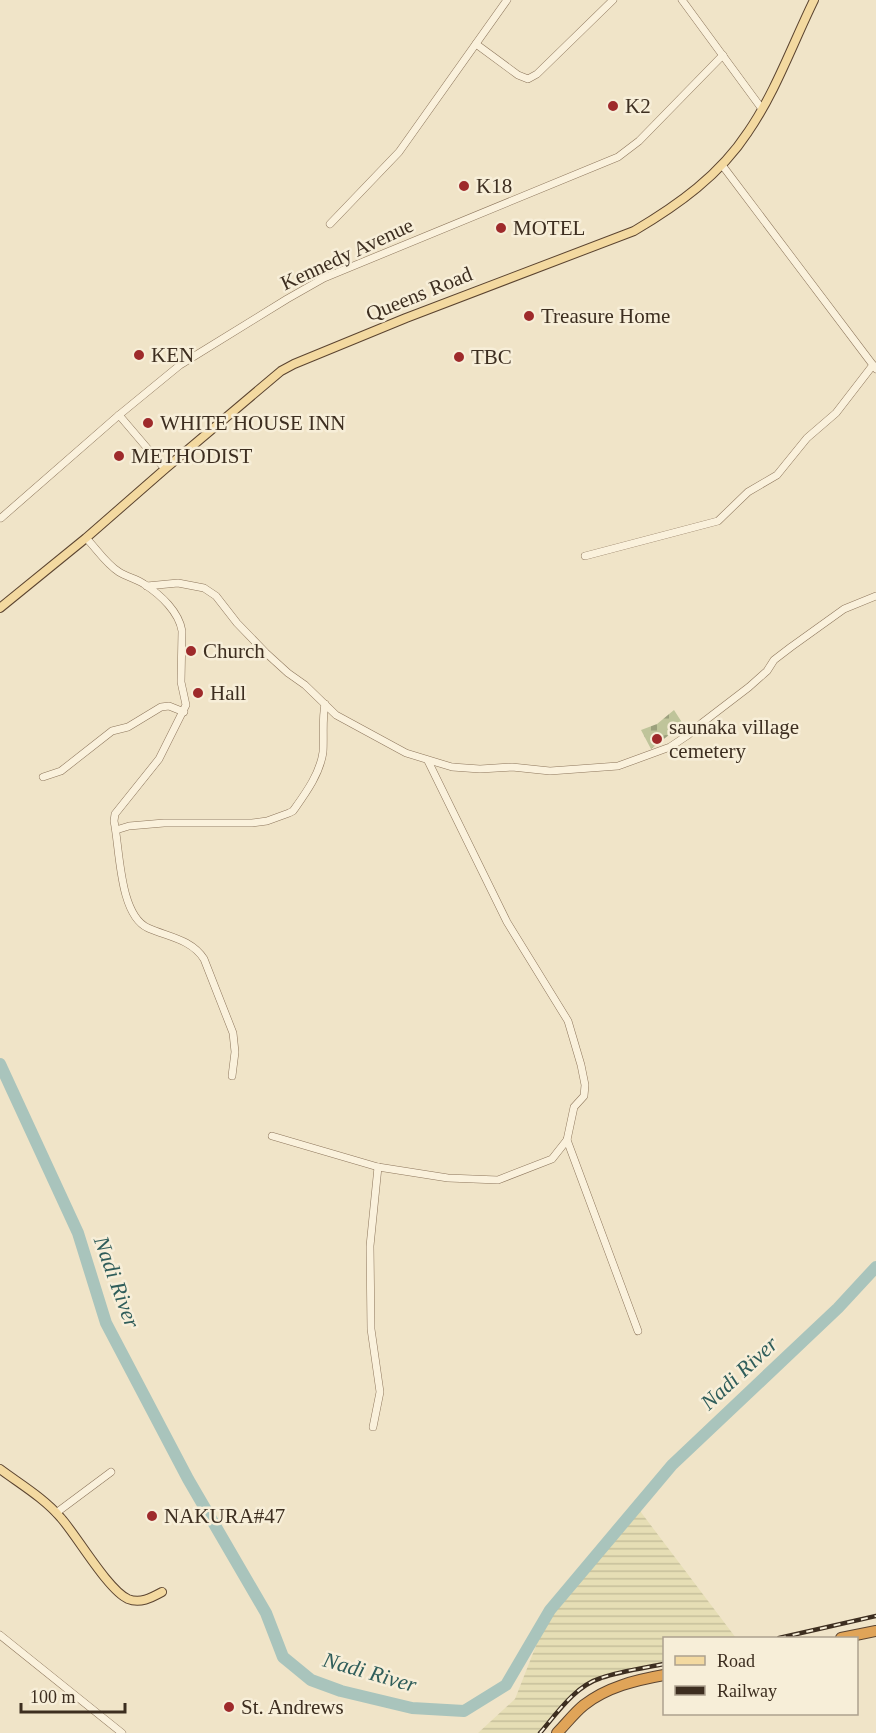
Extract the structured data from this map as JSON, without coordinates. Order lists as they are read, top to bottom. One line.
{"streets":{"main road":["Queens Road"],"street":["Kennedy Avenue"]},"water":["Nadi River"],"places":["K2","K18","MOTEL","Treasure Home","KEN","TBC","WHITE HOUSE INN","METHODIST","Church","Hall","saunaka village cemetery","NAKURA#47","St. Andrews"],"legend":["Road","Railway"],"scale_bar":"100 m"}
